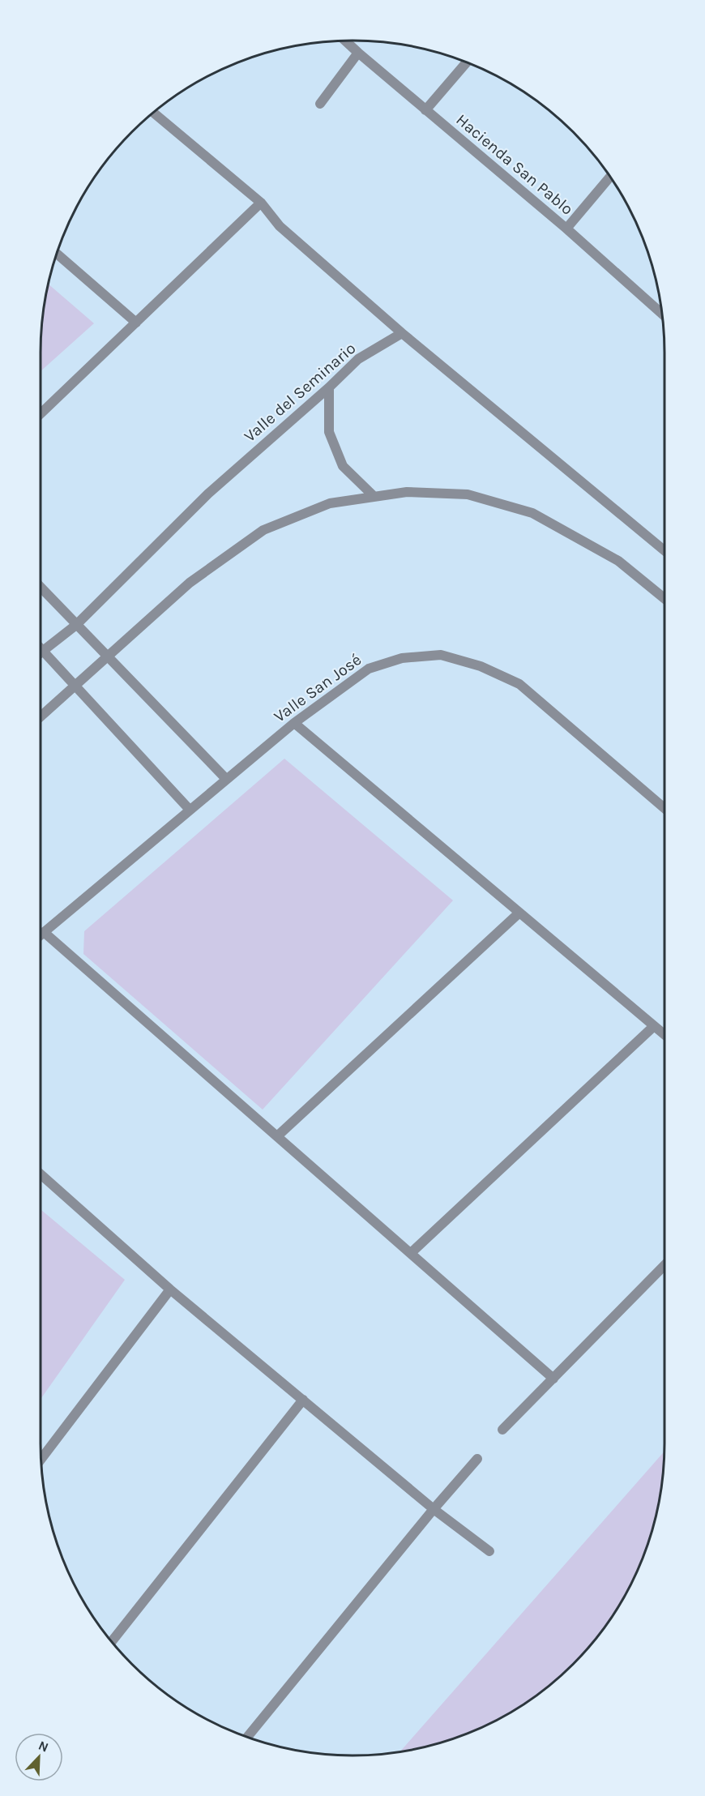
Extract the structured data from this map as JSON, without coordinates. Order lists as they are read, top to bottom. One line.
{"streets":{"street":["Hacienda San Pablo","Valle del Seminario","Valle San José"]},"north":"top right"}
